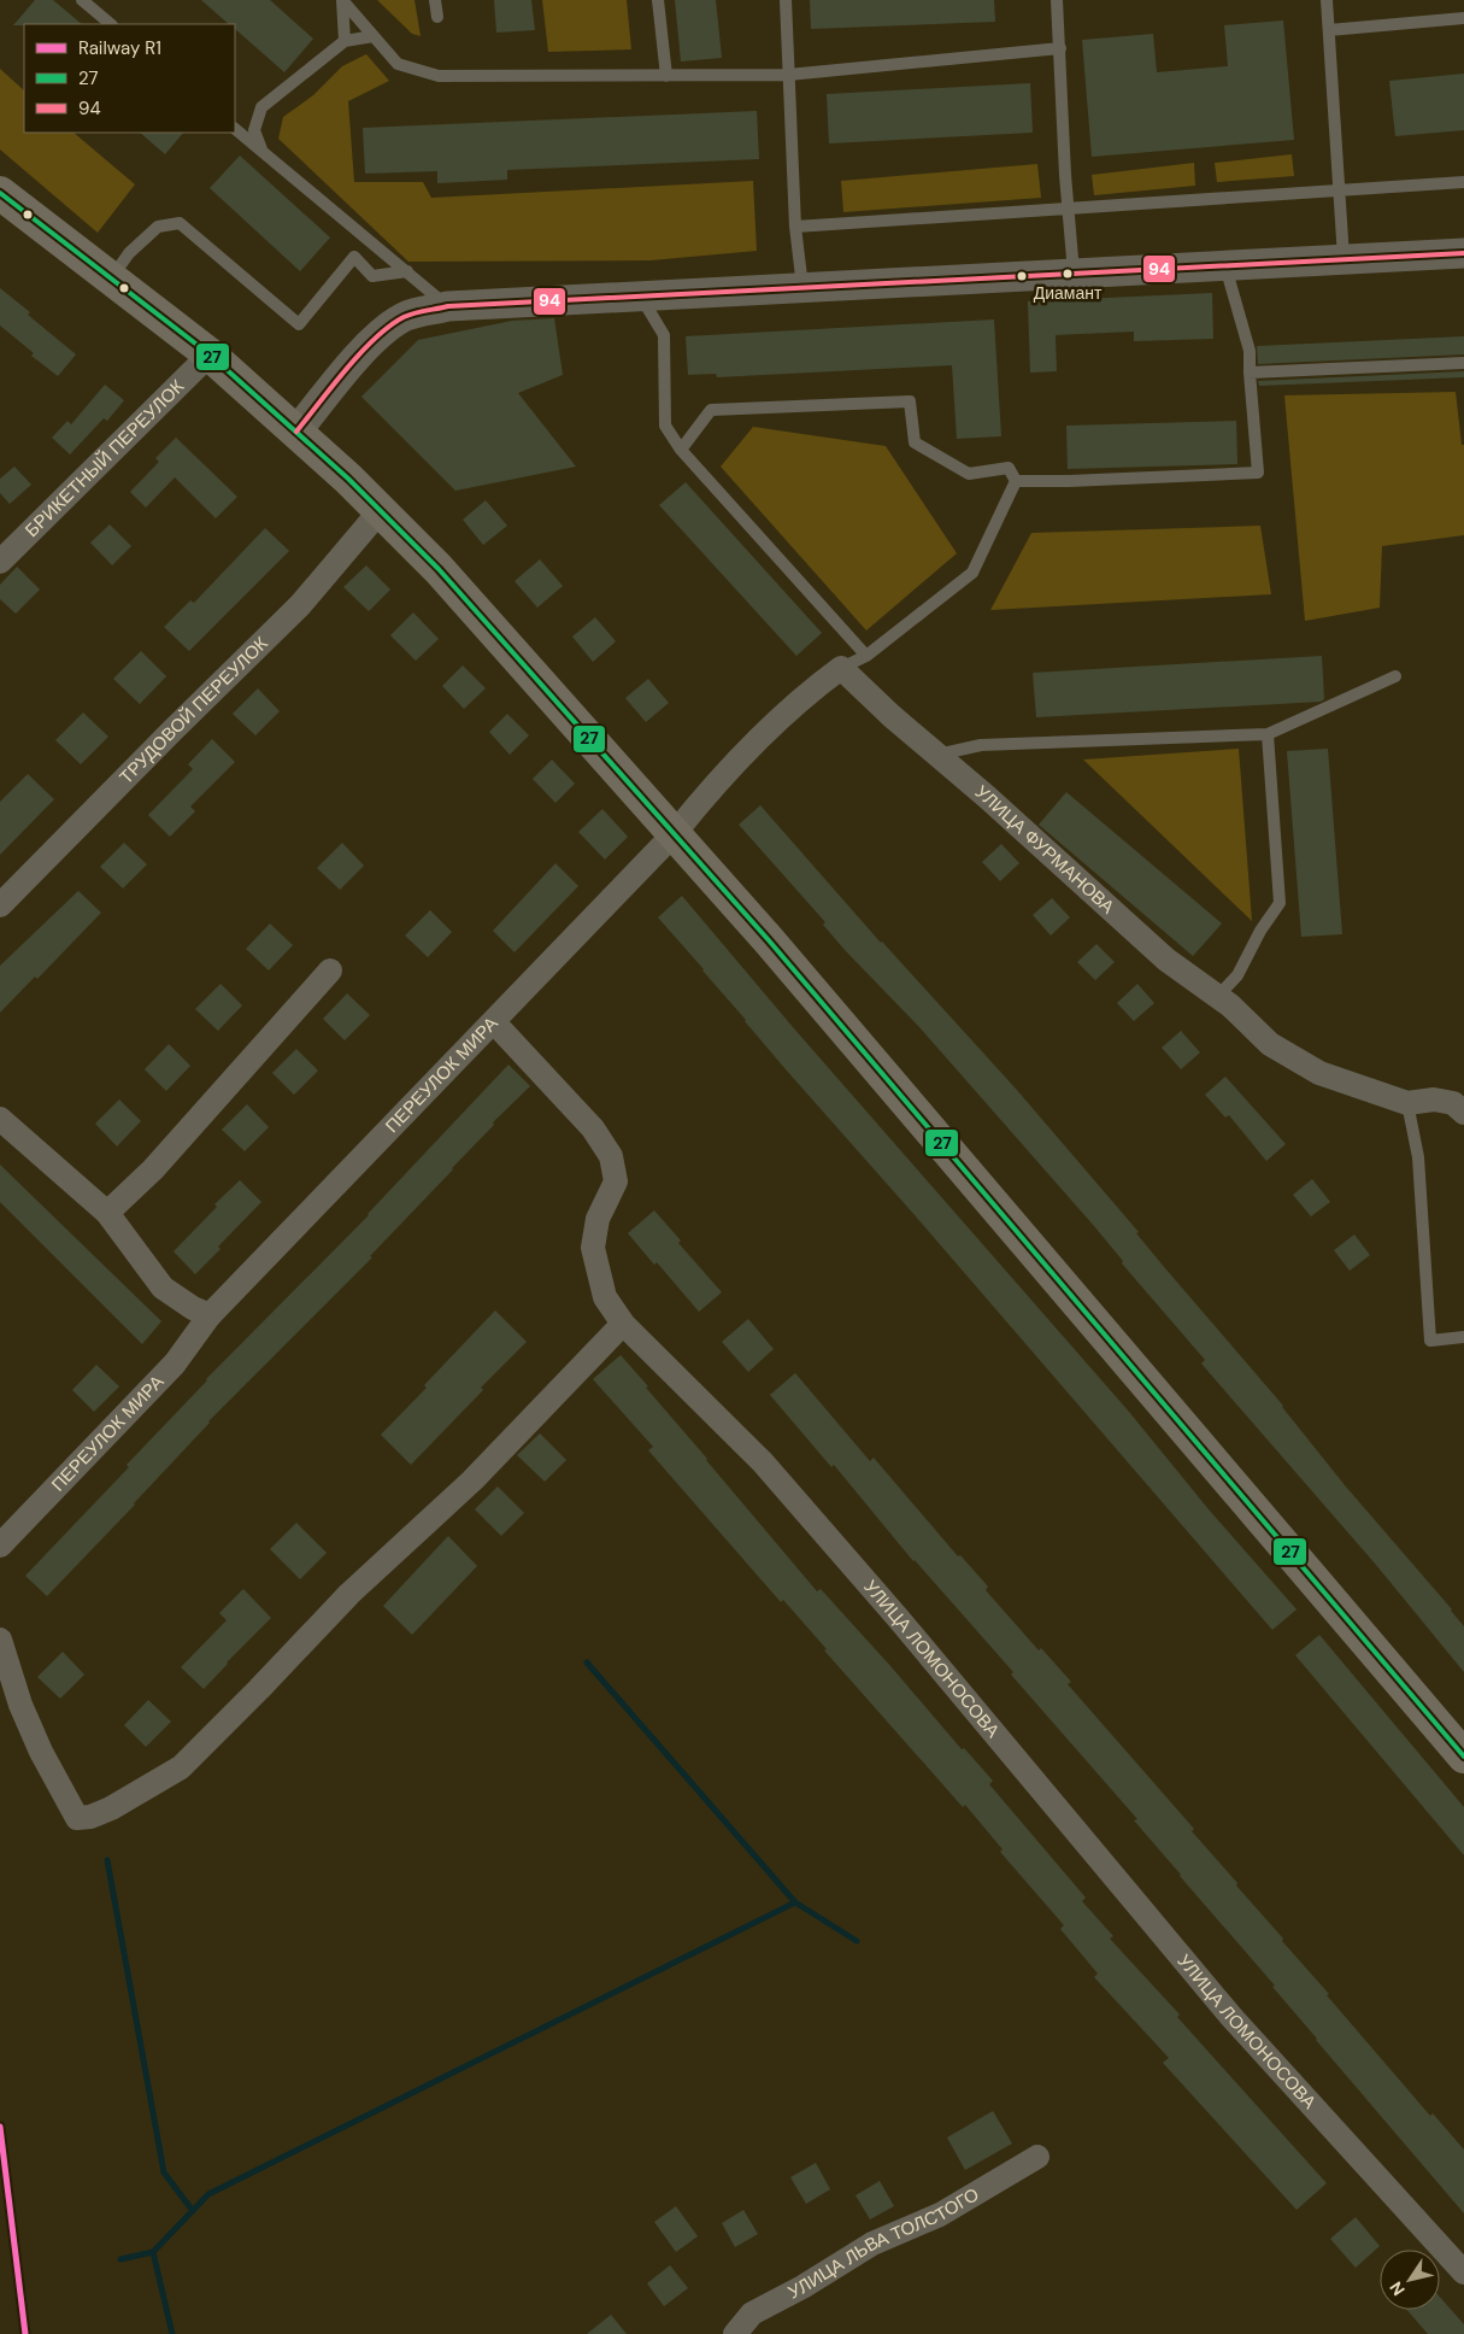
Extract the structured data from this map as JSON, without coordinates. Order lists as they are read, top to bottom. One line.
{"streets":{"street":["БРИКЕТНЫЙ ПЕРЕУЛОК","ТРУДОВОЙ ПЕРЕУЛОК","УЛИЦА ФУРМАНОВА","ПЕРЕУЛОК МИРА","УЛИЦА ЛОМОНОСОВА","УЛИЦА ЛЬВА ТОЛСТОГО"]},"crossings":[["ПЕРЕУЛОК МИРА","УЛИЦА ЛОМОНОСОВА"]],"places":["Диамант"],"lines":["transit line 27","transit line 94","rail line R1"],"legend":["Railway R1","27","94"],"north":"bottom left"}
